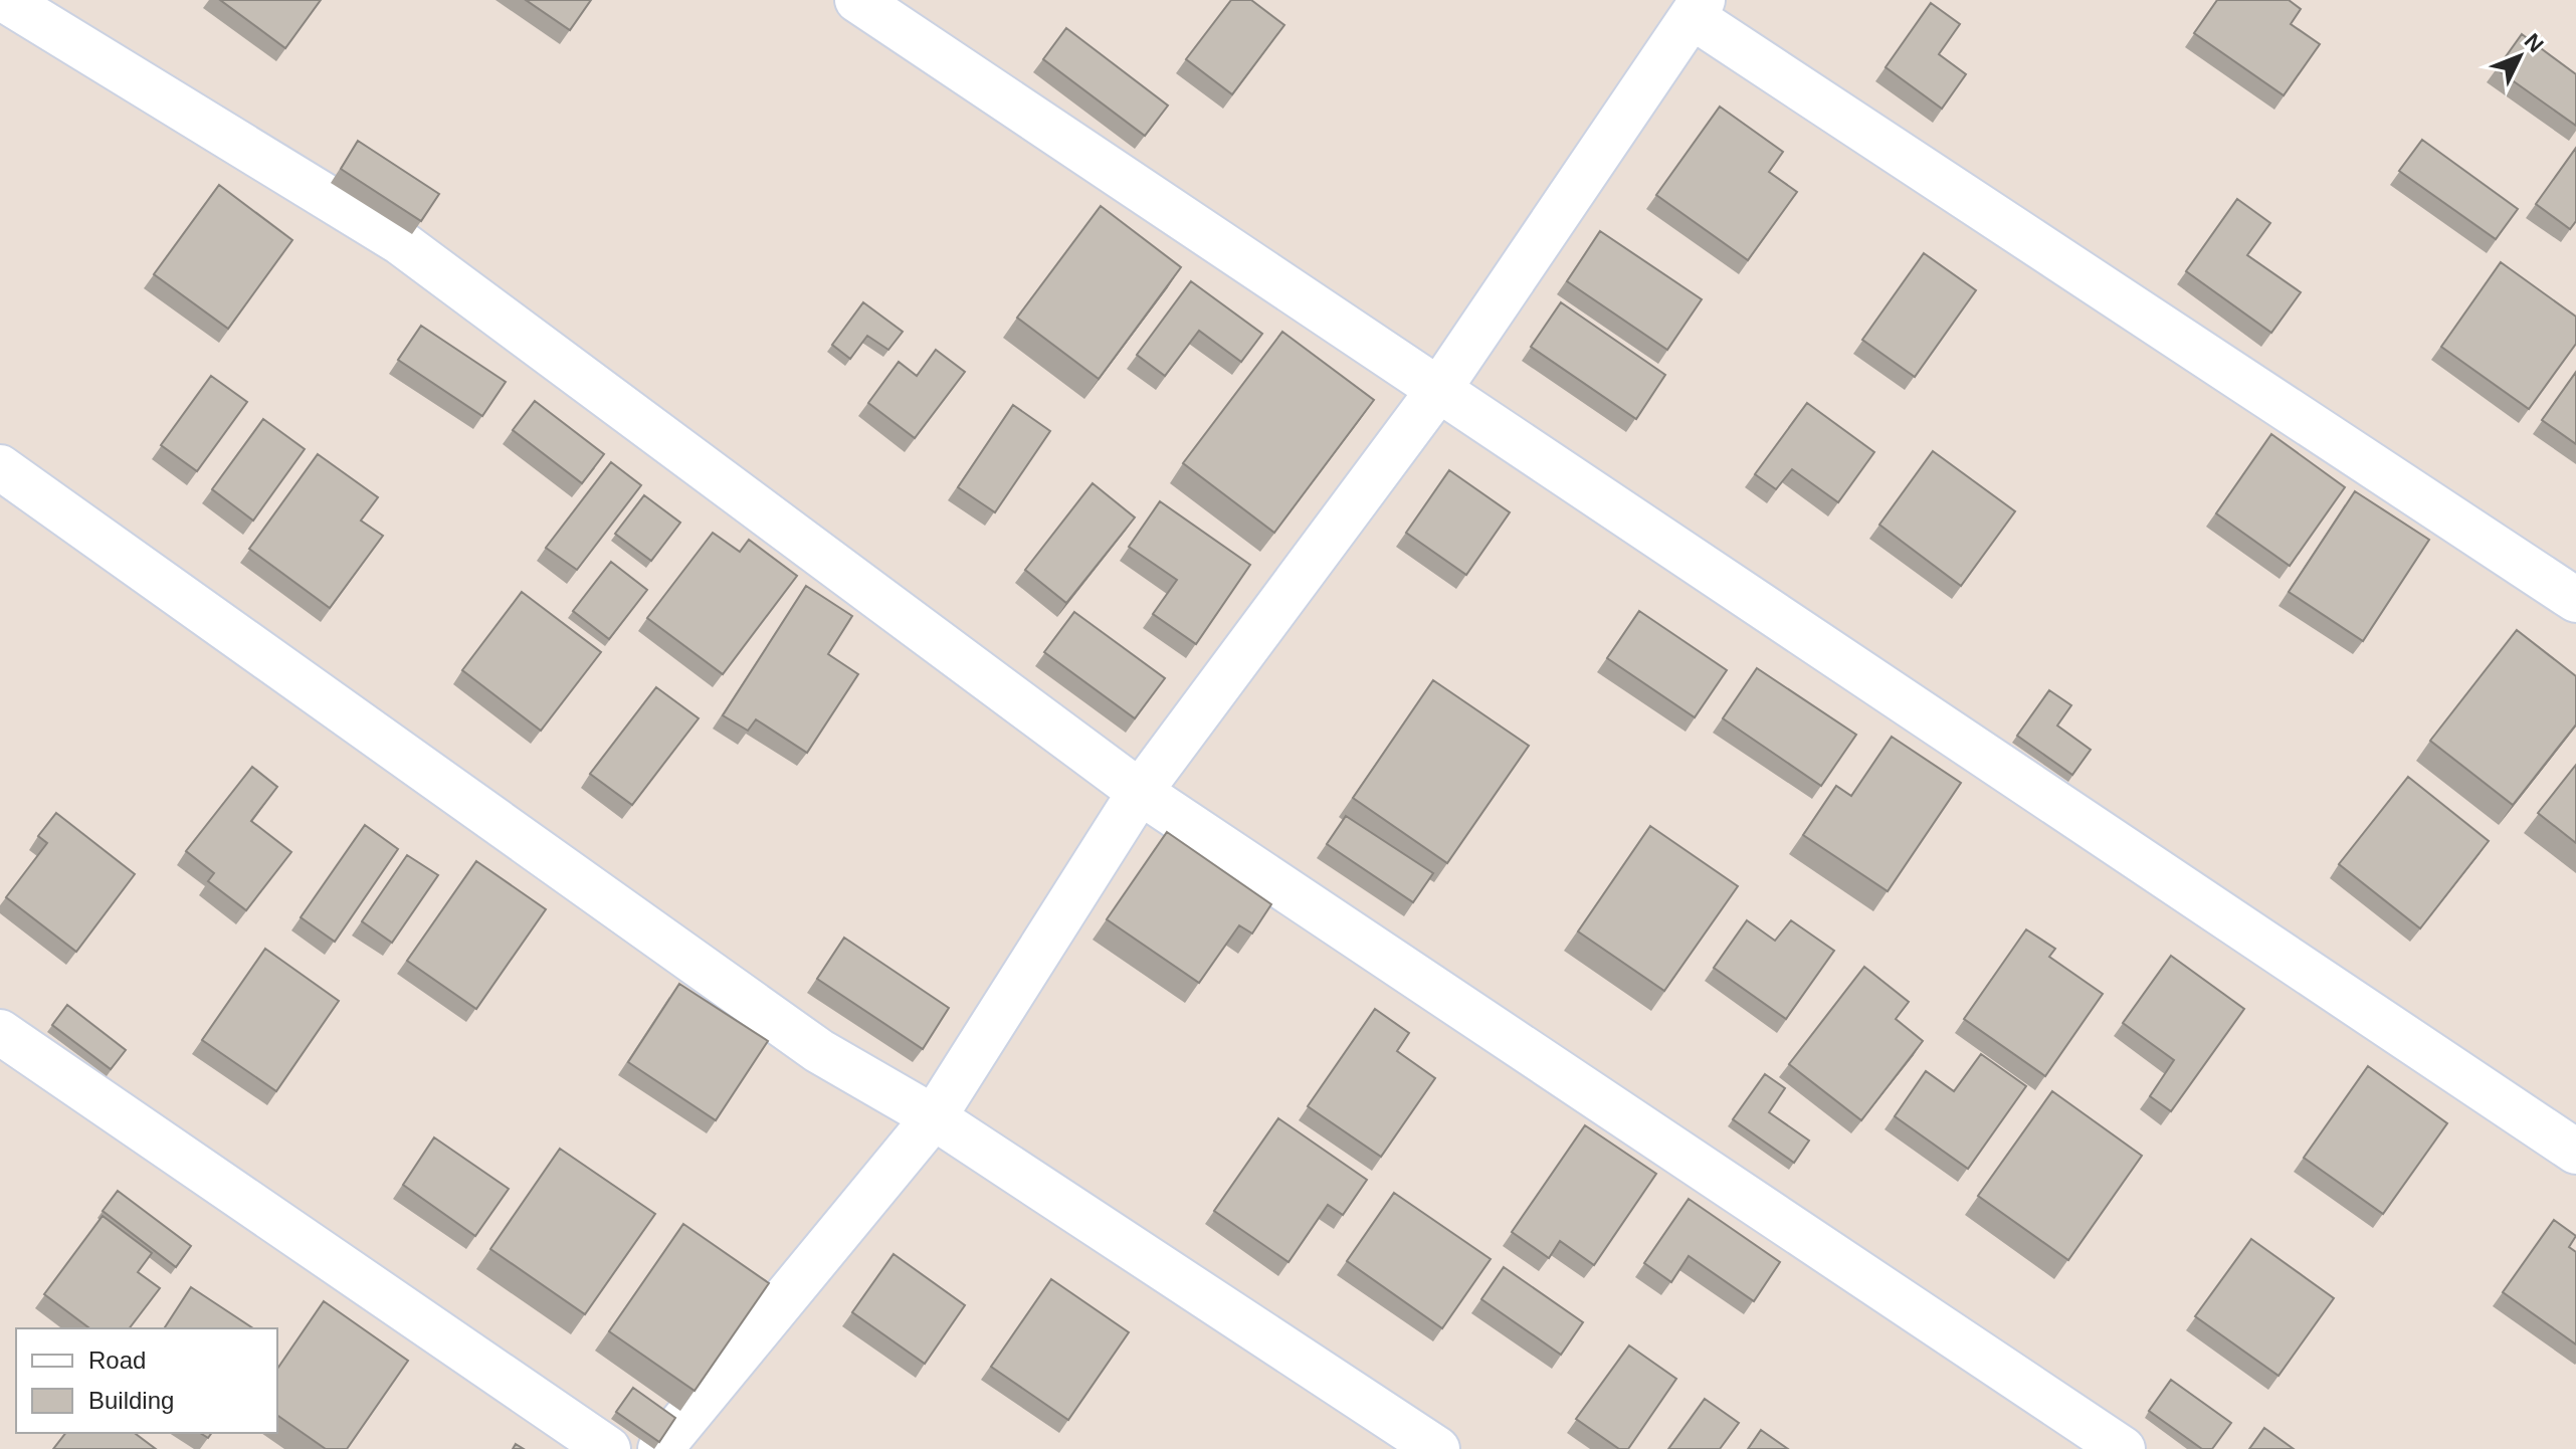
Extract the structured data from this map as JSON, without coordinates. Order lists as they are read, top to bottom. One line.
{"legend":["Road","Building"],"north":"top right"}
